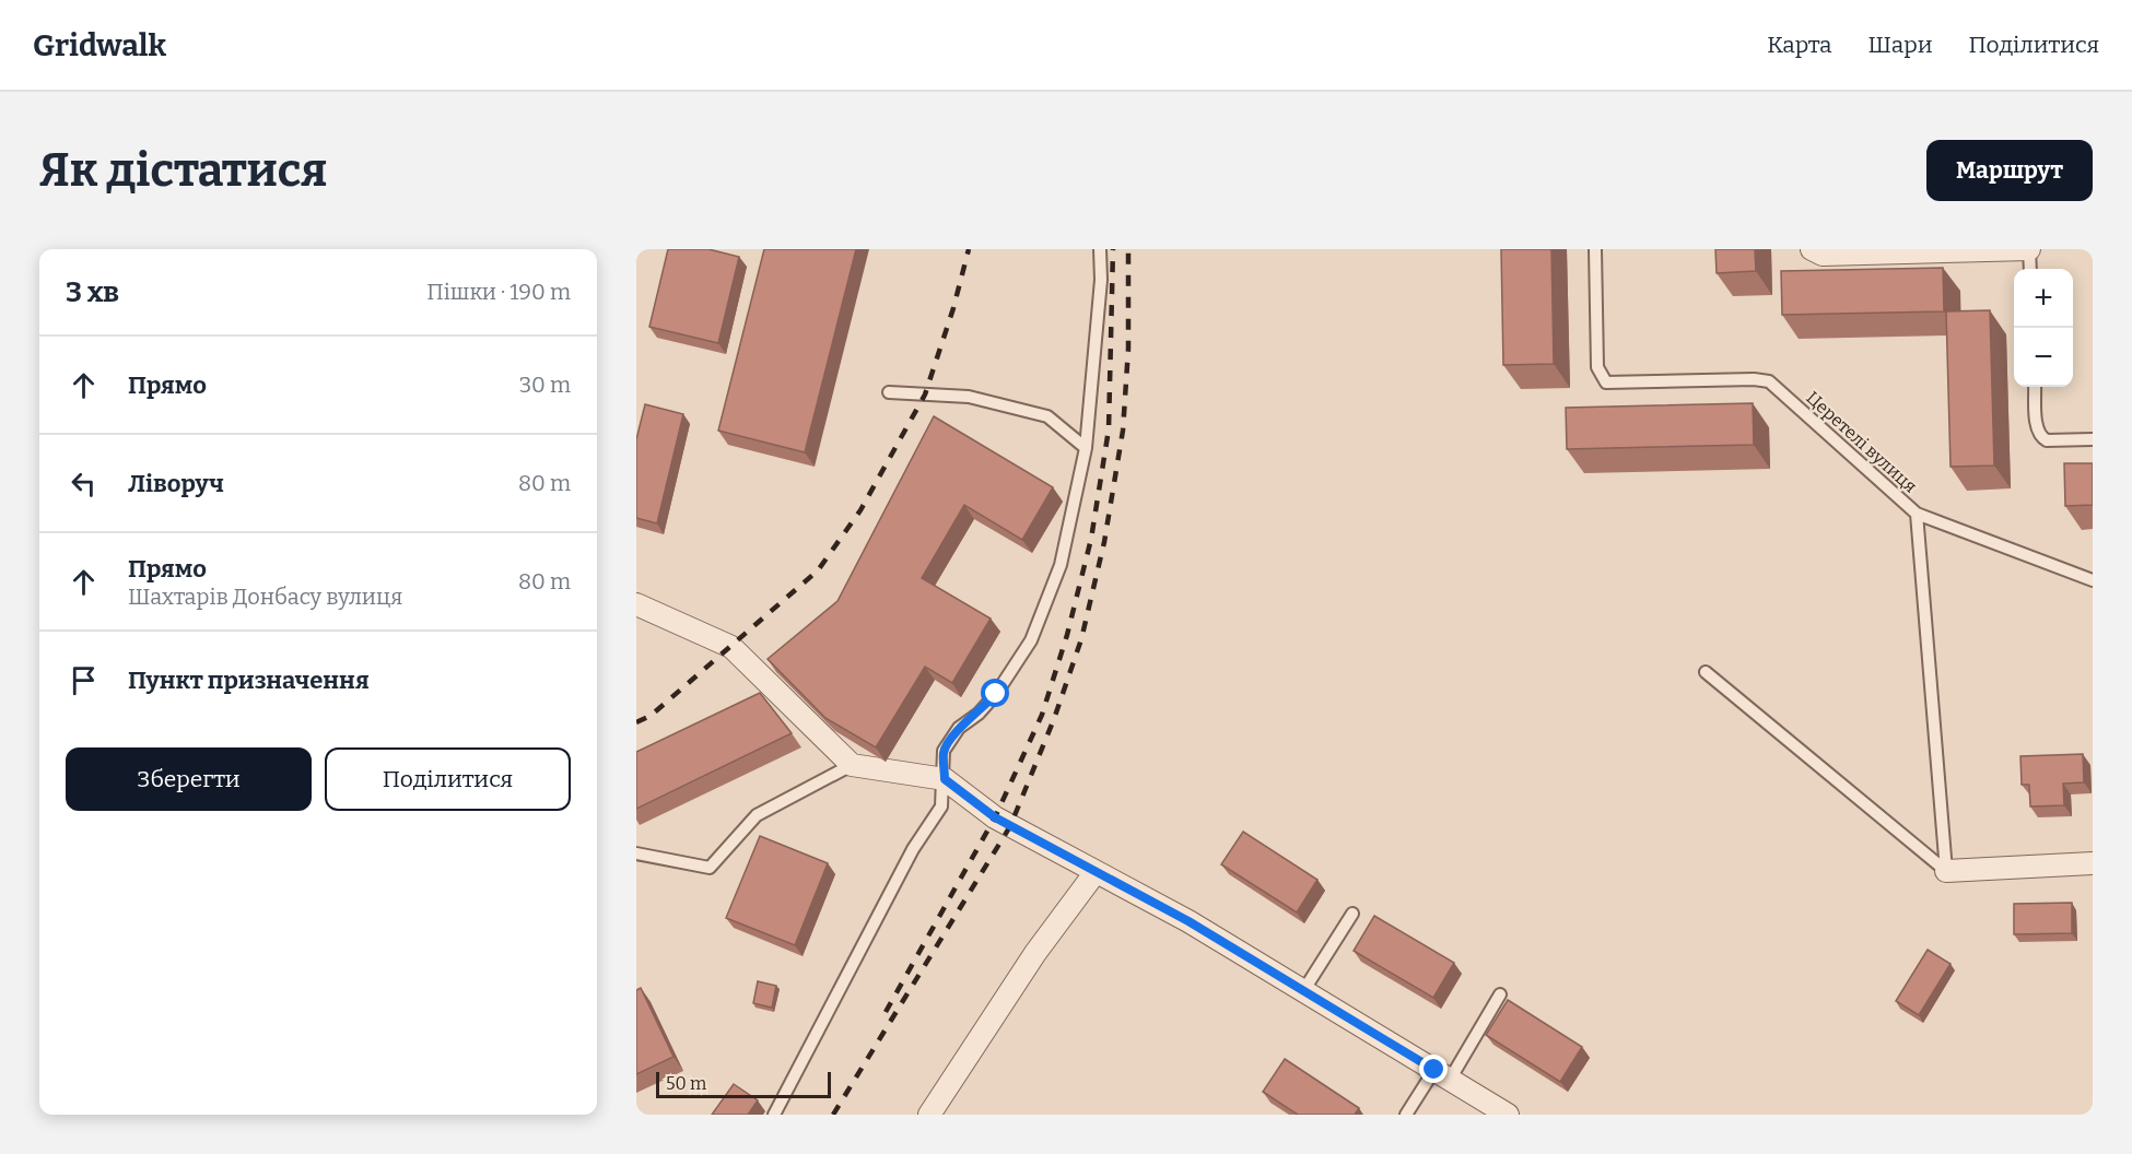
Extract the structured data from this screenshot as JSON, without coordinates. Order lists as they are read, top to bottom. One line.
{"streets":{"lane":["Церетелі вулиця"]},"scale_bar":"50 m","page":{"header":"Gridwalk","nav":["Карта","Шари","Поділитися"],"buttons":["Маршрут",["Зберегти","Поділитися"]],"title":"Як дістатися","heading":["3 хв","Пішки · 190 m"],"map_buttons":["+","−"],"list":[["Прямо","30 m"],["Ліворуч","80 m"],["Прямо","Шахтарів Донбасу вулиця","80 m"],"Пункт призначення"],"scale":"50 m"}}
